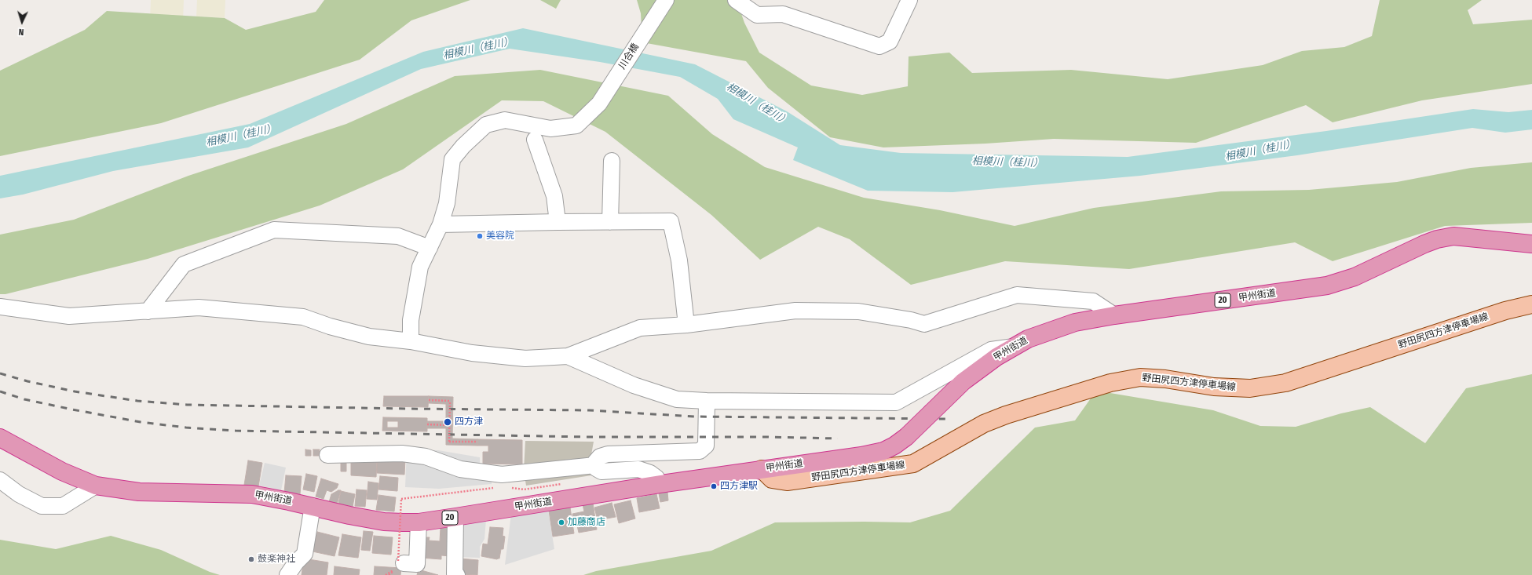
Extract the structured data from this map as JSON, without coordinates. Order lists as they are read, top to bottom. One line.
{"streets":{"highway":["甲州街道","20"],"main road":["野田尻四方津停車場線"],"street":["川合橋"]},"crossings":[["甲州街道","野田尻四方津停車場線"]],"water":["相模川（桂川）"],"places":["美容院","四方津","四方津駅","加藤商店","鼓楽神社"],"north":"bottom"}
